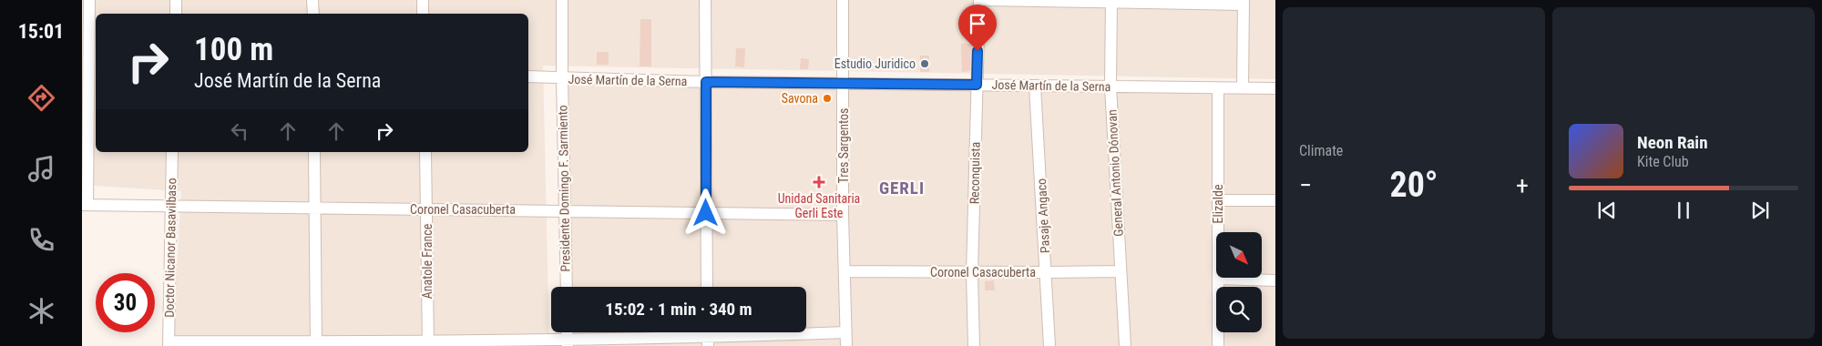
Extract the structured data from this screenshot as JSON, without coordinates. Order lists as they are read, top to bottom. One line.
{"streets":{"street":["José Martín de la Serna","Tres Sargentos","Reconquista","General Antonio Dónovan","Presidente Domingo F. Sarmiento","Elizalde","Coronel Casacuberta","Pasaje Angaco","Doctor Nicanor Basavilbaso","Anatole France"]},"crossings":[["José Martín de la Serna","Tres Sargentos"],["José Martín de la Serna","Reconquista"],["José Martín de la Serna","General Antonio Dónovan"],["José Martín de la Serna","Presidente Domingo F. Sarmiento"],["José Martín de la Serna","Elizalde"],["José Martín de la Serna","Pasaje Angaco"],["Tres Sargentos","Coronel Casacuberta"],["Reconquista","Coronel Casacuberta"],["General Antonio Dónovan","Coronel Casacuberta"],["Presidente Domingo F. Sarmiento","Coronel Casacuberta"],["Coronel Casacuberta","Pasaje Angaco"],["Coronel Casacuberta","Doctor Nicanor Basavilbaso"],["Coronel Casacuberta","Anatole France"]],"districts":["GERLI"],"places":{"other":["Estudio Juridico","Savona"],"health":["Unidad Sanitaria Gerli Este"]},"north":"bottom right","page":{"tabs":"15:01","tile":"Climate","turn":["100 m","José Martín de la Serna"],"song":["Neon Rain","Kite Club"],"heat":["−","20°","+"],"limit":"30","trip":"15:02 · 1 min · 340 m"}}
